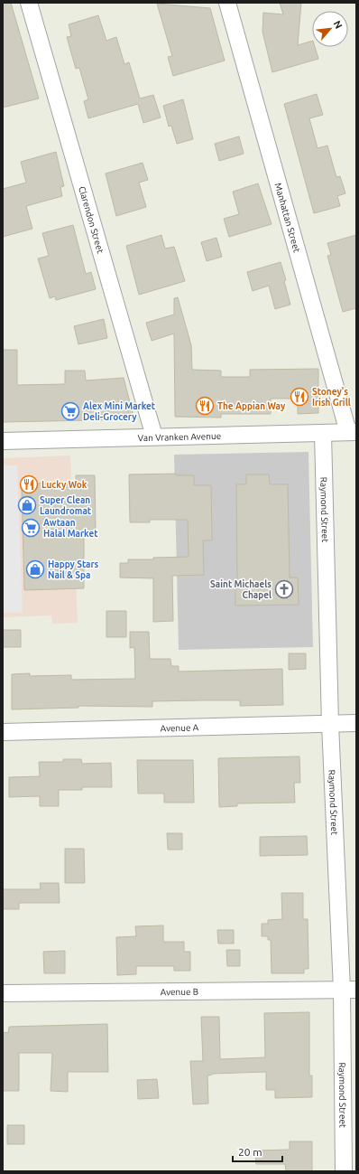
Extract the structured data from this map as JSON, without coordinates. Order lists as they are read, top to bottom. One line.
{"streets":{"street":["Manhattan Street","Clarendon Street","Van Vranken Avenue","Raymond Street","Avenue A","Avenue B"]},"crossings":[["Manhattan Street","Van Vranken Avenue"],["Clarendon Street","Van Vranken Avenue"],["Van Vranken Avenue","Raymond Street"],["Raymond Street","Avenue A"],["Raymond Street","Avenue B"]],"places":{"restaurant":["Stoney's Irish Grill","The Appian Way","Lucky Wok"],"supermarket":["Alex Mini Market Deli-Grocery","Awtaan Halal Market"],"shop":["Super Clean Laundromat","Happy Stars Nail & Spa"],"church":["Saint Michaels Chapel"]},"scale_bar":"20 m","north":"top right"}
